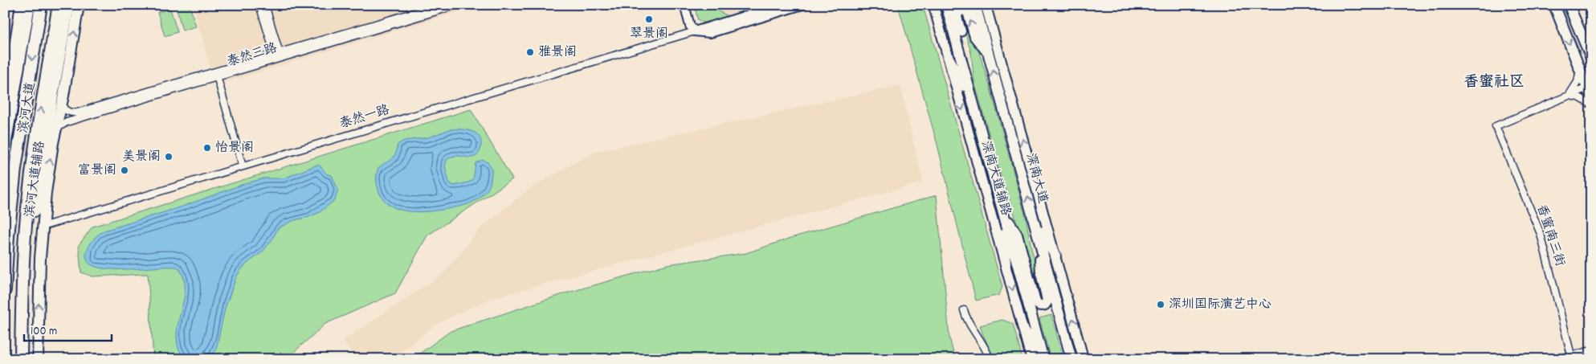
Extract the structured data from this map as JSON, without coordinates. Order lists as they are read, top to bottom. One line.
{"streets":{"highway":["滨河大道"],"main road":["深南大道辅路","深南大道","滨河大道辅路"],"street":["泰然三路","泰然一路","香蜜南三街"]},"crossings":[["泰然三路","滨河大道辅路"],["泰然一路","滨河大道辅路"]],"districts":["香蜜社区"],"places":["翠景阁","雅景阁","怡景阁","美景阁","富景阁","深圳国际演艺中心"],"scale_bar":"100 m"}
